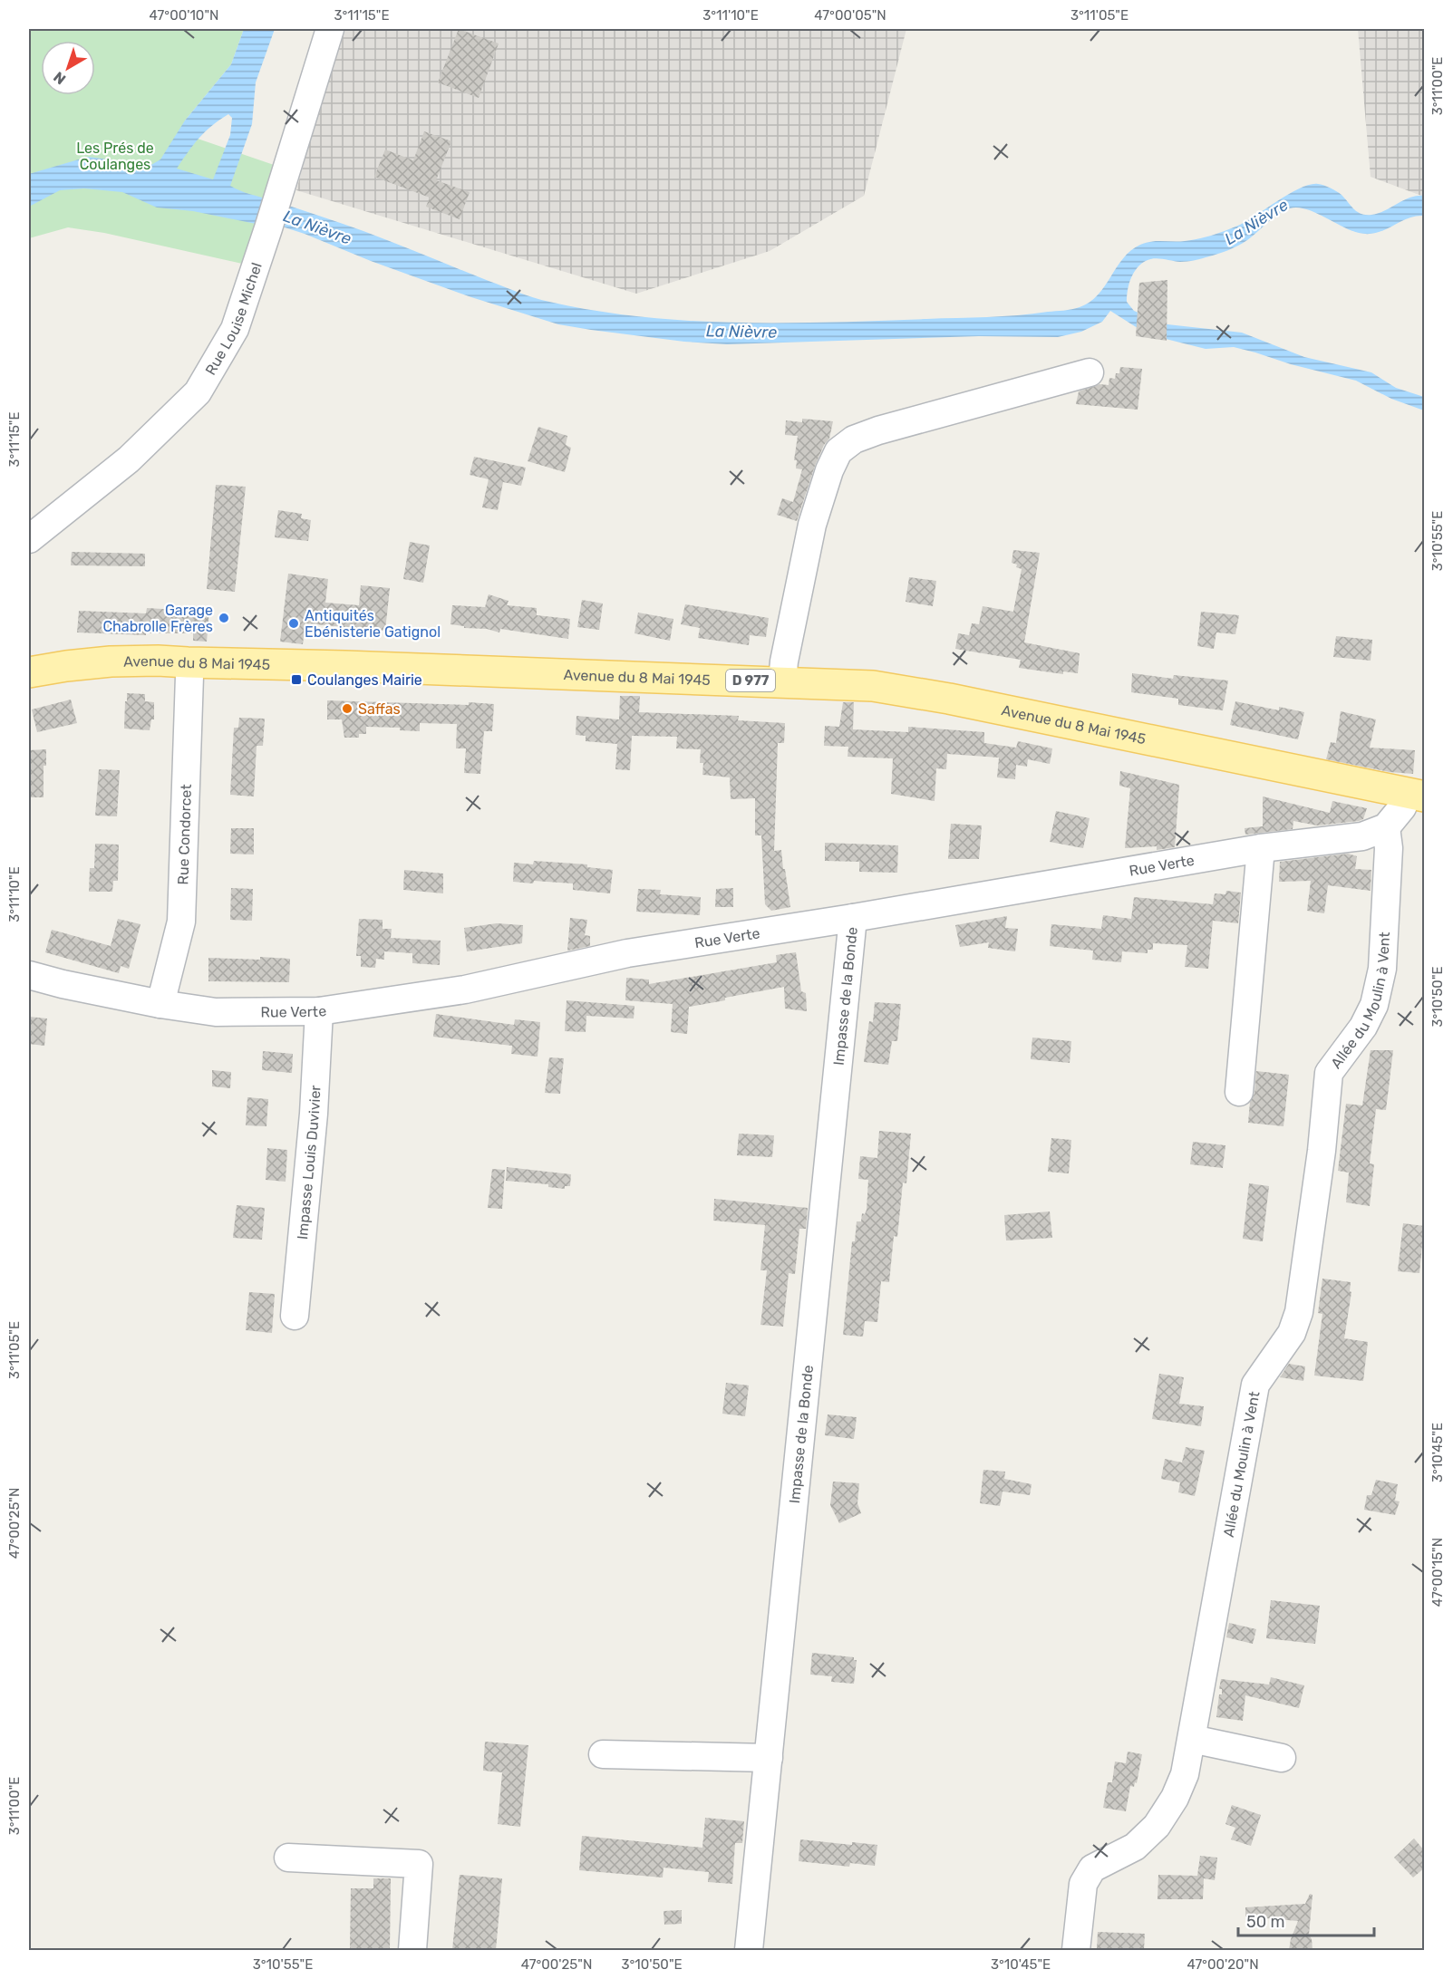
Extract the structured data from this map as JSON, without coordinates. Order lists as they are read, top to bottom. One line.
{"streets":{"main road":["Avenue du 8 Mai 1945","D 977"],"street":["Rue Louise Michel","Rue Condorcet","Rue Verte","Impasse de la Bonde","Allée du Moulin à Vent","Impasse Louis Duvivier"]},"crossings":[["Avenue du 8 Mai 1945","Rue Condorcet"],["Rue Condorcet","Rue Verte"],["Rue Verte","Impasse de la Bonde"],["Rue Verte","Allée du Moulin à Vent"],["Rue Verte","Impasse Louis Duvivier"]],"water":["La Nièvre"],"parks":["Les Prés de Coulanges"],"places":{"other":["Garage Chabrolle Frères","Antiquités Ebénisterie Gatignol","Saffas"],"transit":["Coulanges Mairie"]},"scale_bar":"50 m","north":"bottom left","coordinates":["47°00'10\"N","3°11'15\"E","3°11'10\"E","47°00'05\"N","3°11'05\"E","3°11'00\"E","3°10'55\"E","3°10'50\"E","3°10'45\"E","47°00'25\"N","47°00'15\"N","47°00'20\"N"]}
